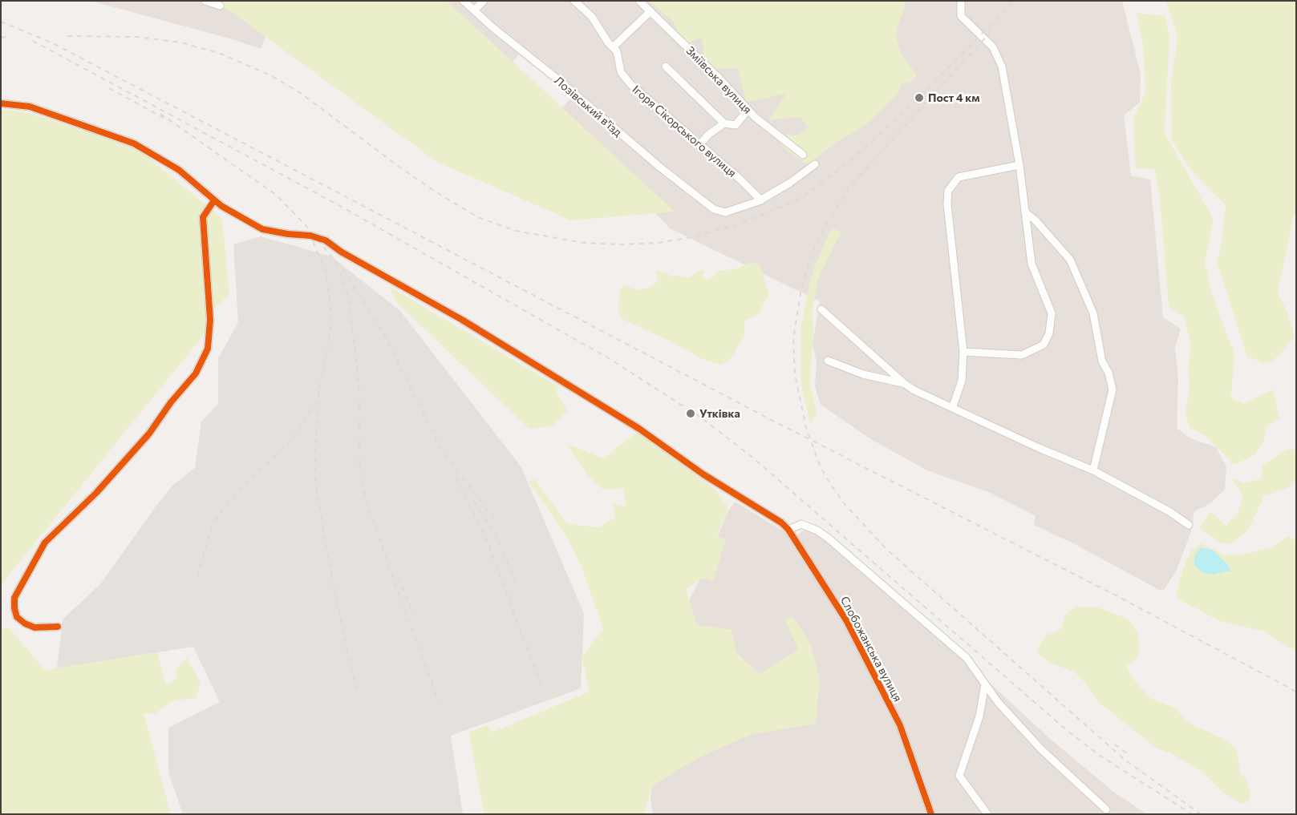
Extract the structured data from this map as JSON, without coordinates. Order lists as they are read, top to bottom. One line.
{"streets":{"street":["Зміївська вулиця","Лозівський в'їзд","Ігоря Сікорського вулиця","Слобожанська вулиця"]},"crossings":[["Лозівський в'їзд","Ігоря Сікорського вулиця"]],"places":["Пост 4 км","Уткiвка"]}
